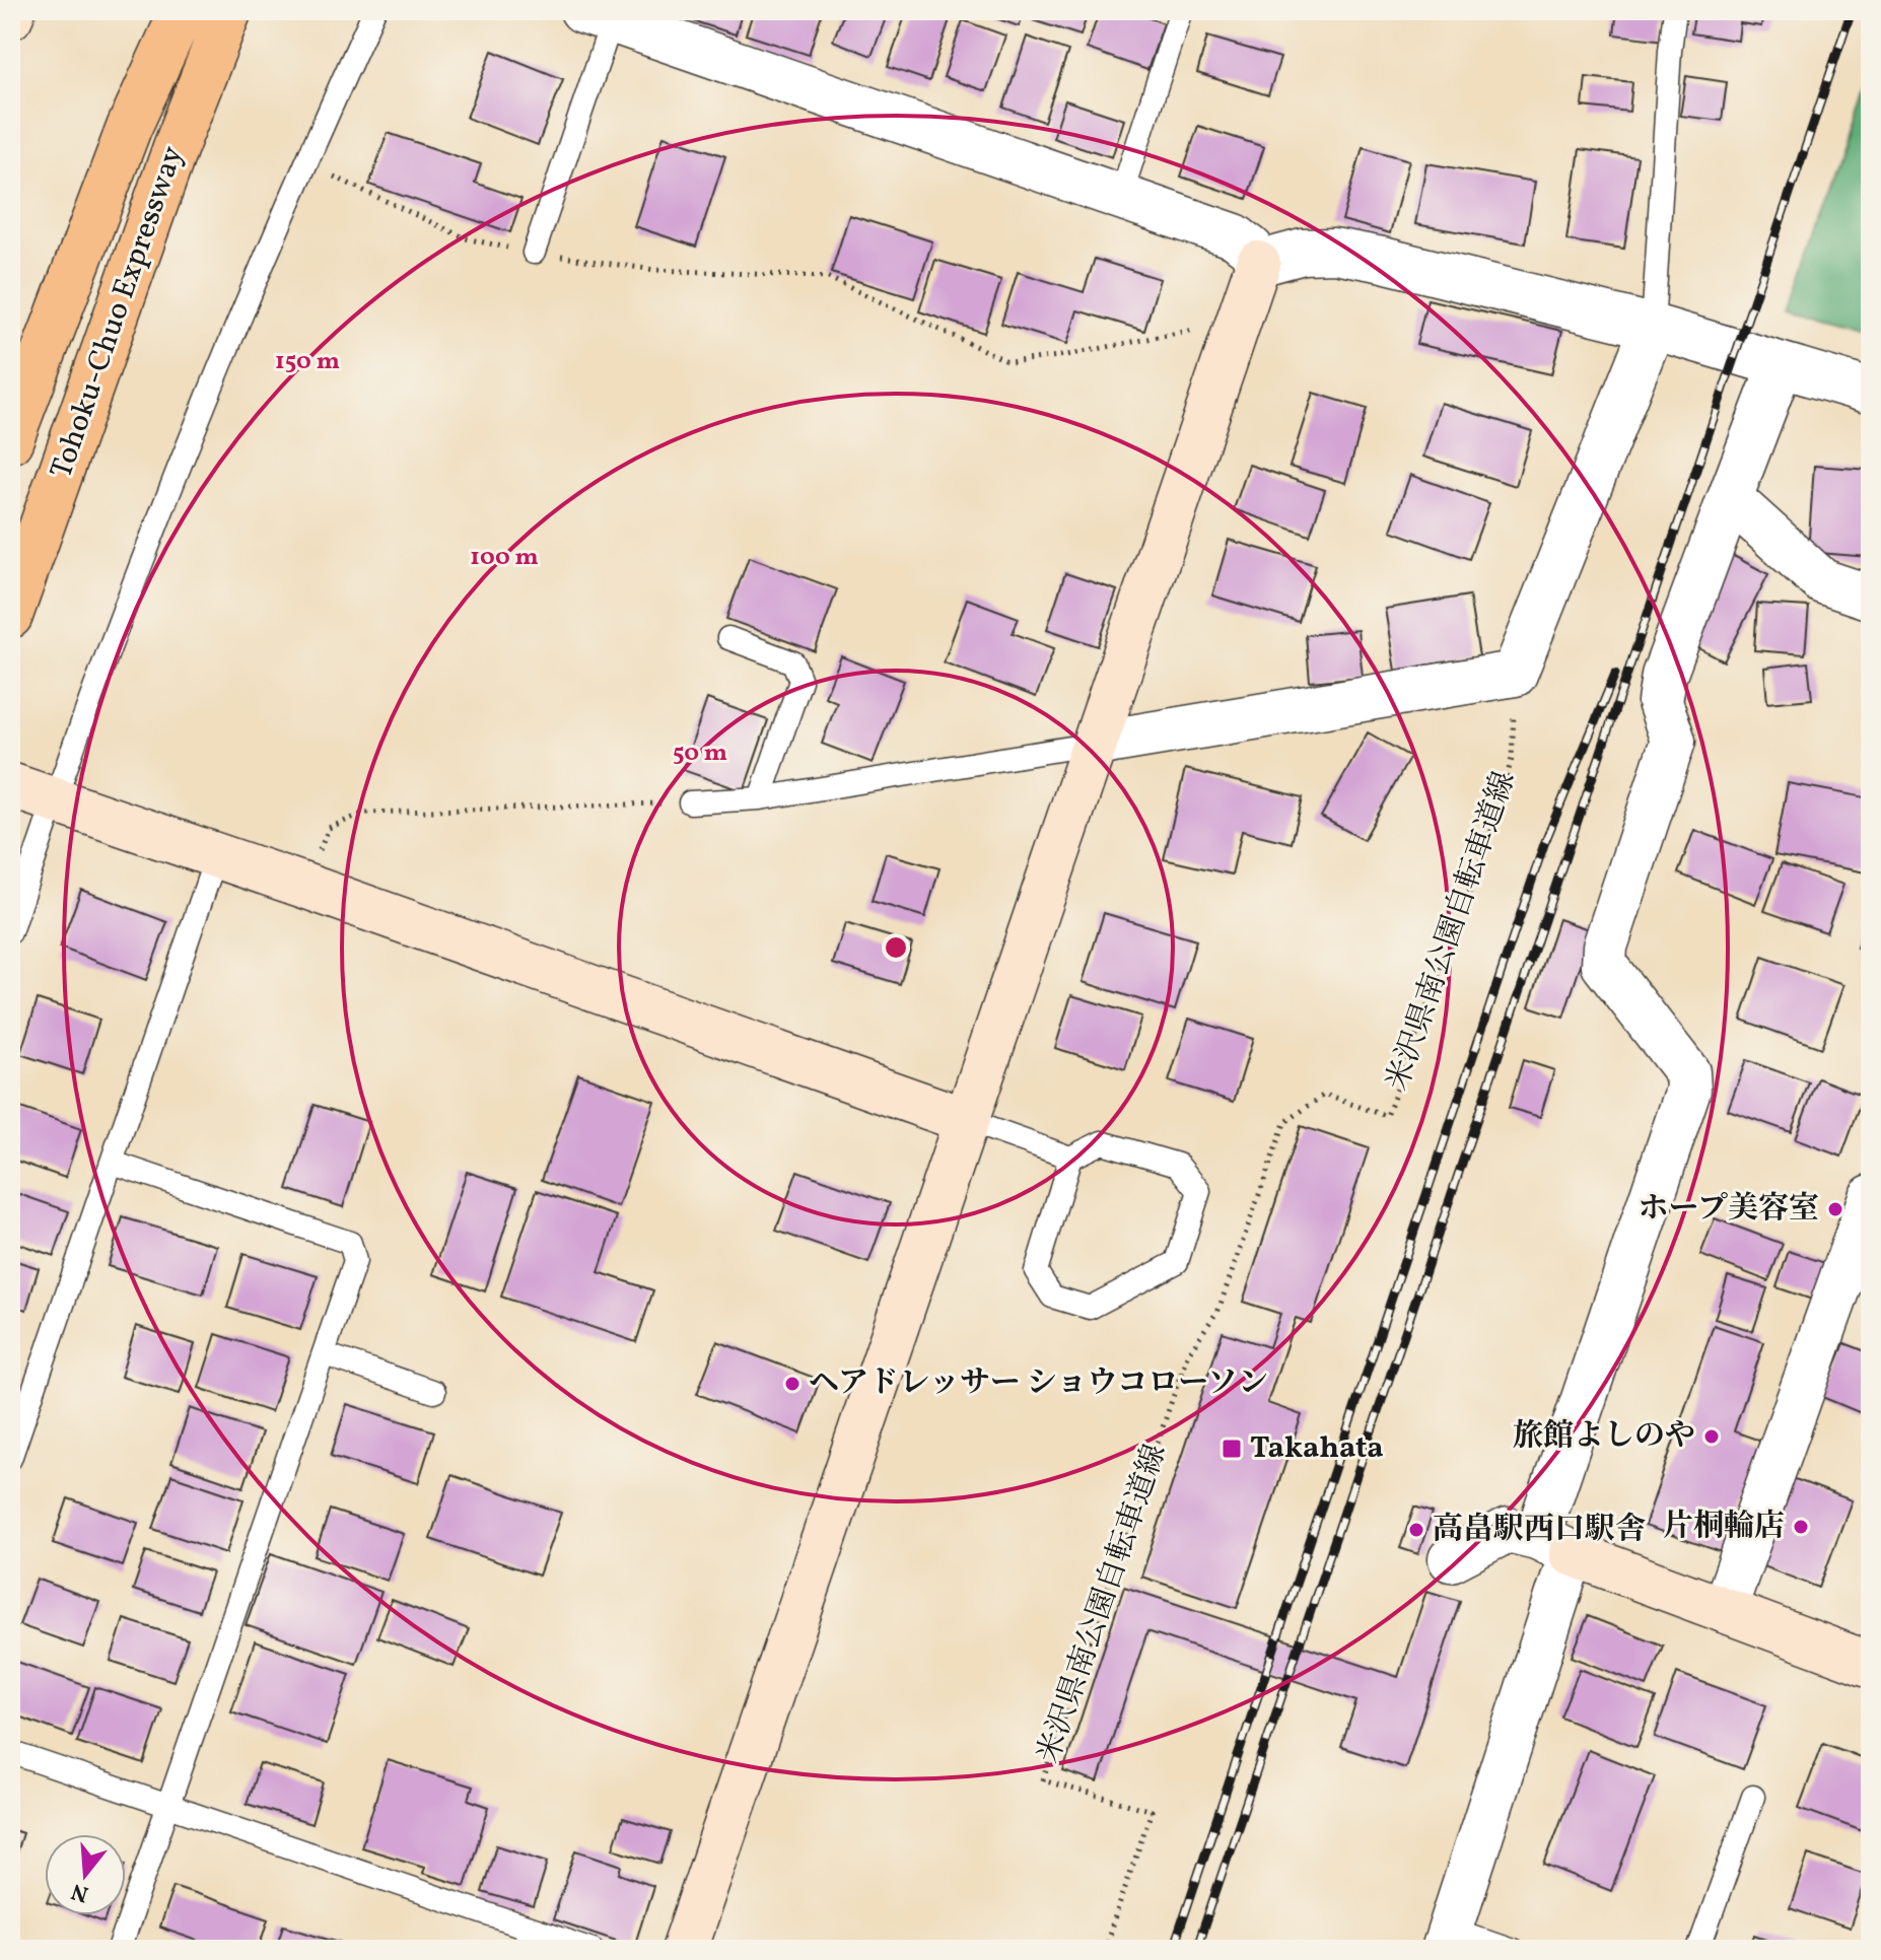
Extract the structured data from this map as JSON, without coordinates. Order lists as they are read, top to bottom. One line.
{"streets":{"highway":["Tohoku-Chuo Expressway"],"path":["米沢県南公園自転車道線"]},"places":{"other":["ホープ美容室","ヘアドレッサー ショウコローソン","旅館よしのや","片桐輪店","高畠駅西口駅舎"],"transit":["Takahata"]},"north":"bottom","rings":["150 m","100 m","50 m"]}
